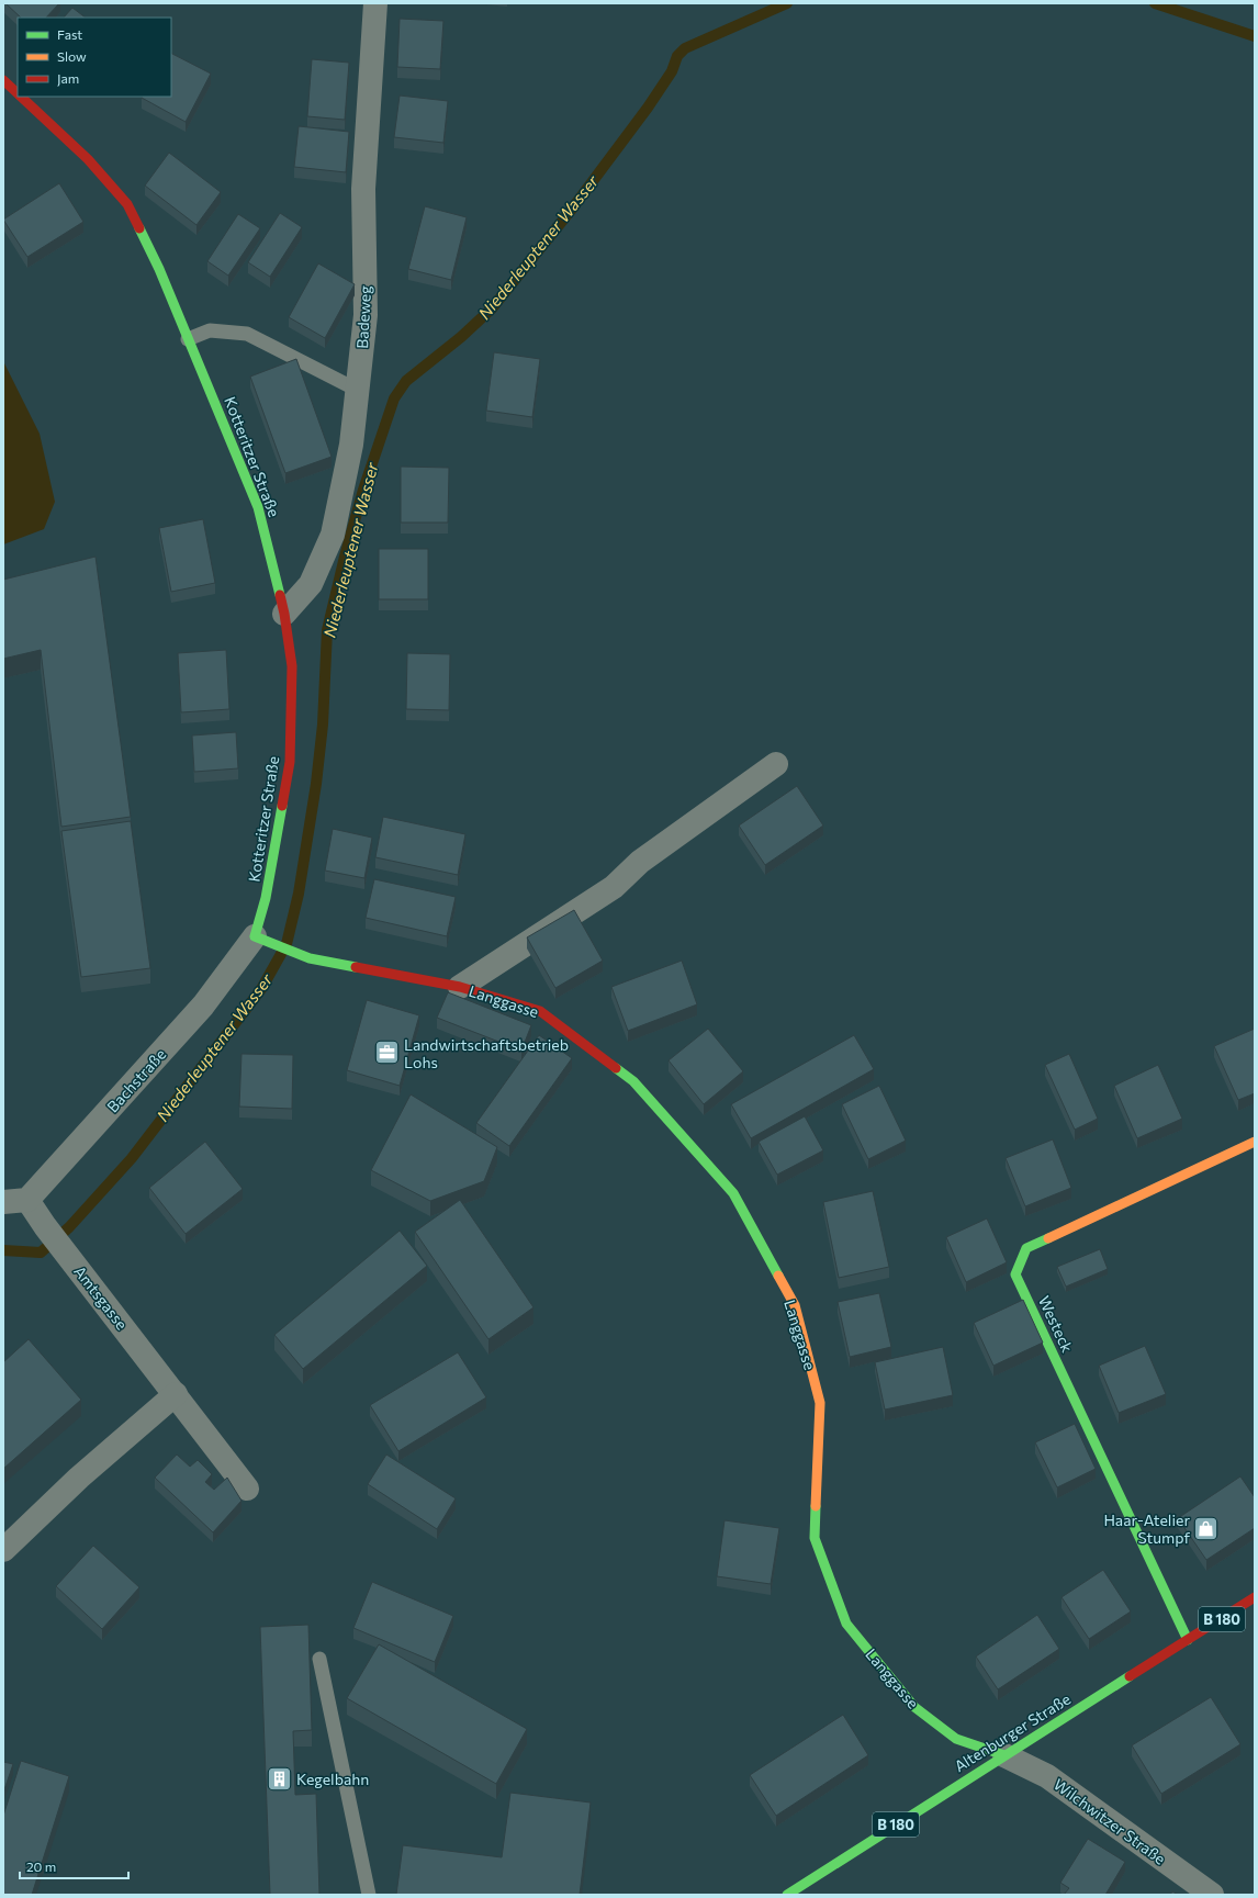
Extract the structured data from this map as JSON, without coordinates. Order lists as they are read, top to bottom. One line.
{"streets":{"street":["Badeweg","Kotteritzer Straße","Langgasse","Bachstraße","Amtsgasse","Westeck","B 180","Altenburger Straße","Wilchwitzer Straße"]},"crossings":[["Badeweg","Kotteritzer Straße"],["Kotteritzer Straße","Langgasse"],["Kotteritzer Straße","Bachstraße"],["Langgasse","Bachstraße"],["Langgasse","Altenburger Straße"],["Langgasse","Wilchwitzer Straße"],["Bachstraße","Amtsgasse"],["Westeck","Altenburger Straße"],["Altenburger Straße","Wilchwitzer Straße"]],"water":["Niederleuptener Wasser"],"places":{"office":["Landwirtschaftsbetrieb Lohs"],"shop":["Haar-Atelier Stumpf"],"building":["Kegelbahn"]},"legend":["Fast","Slow","Jam"],"scale_bar":"20 m"}
